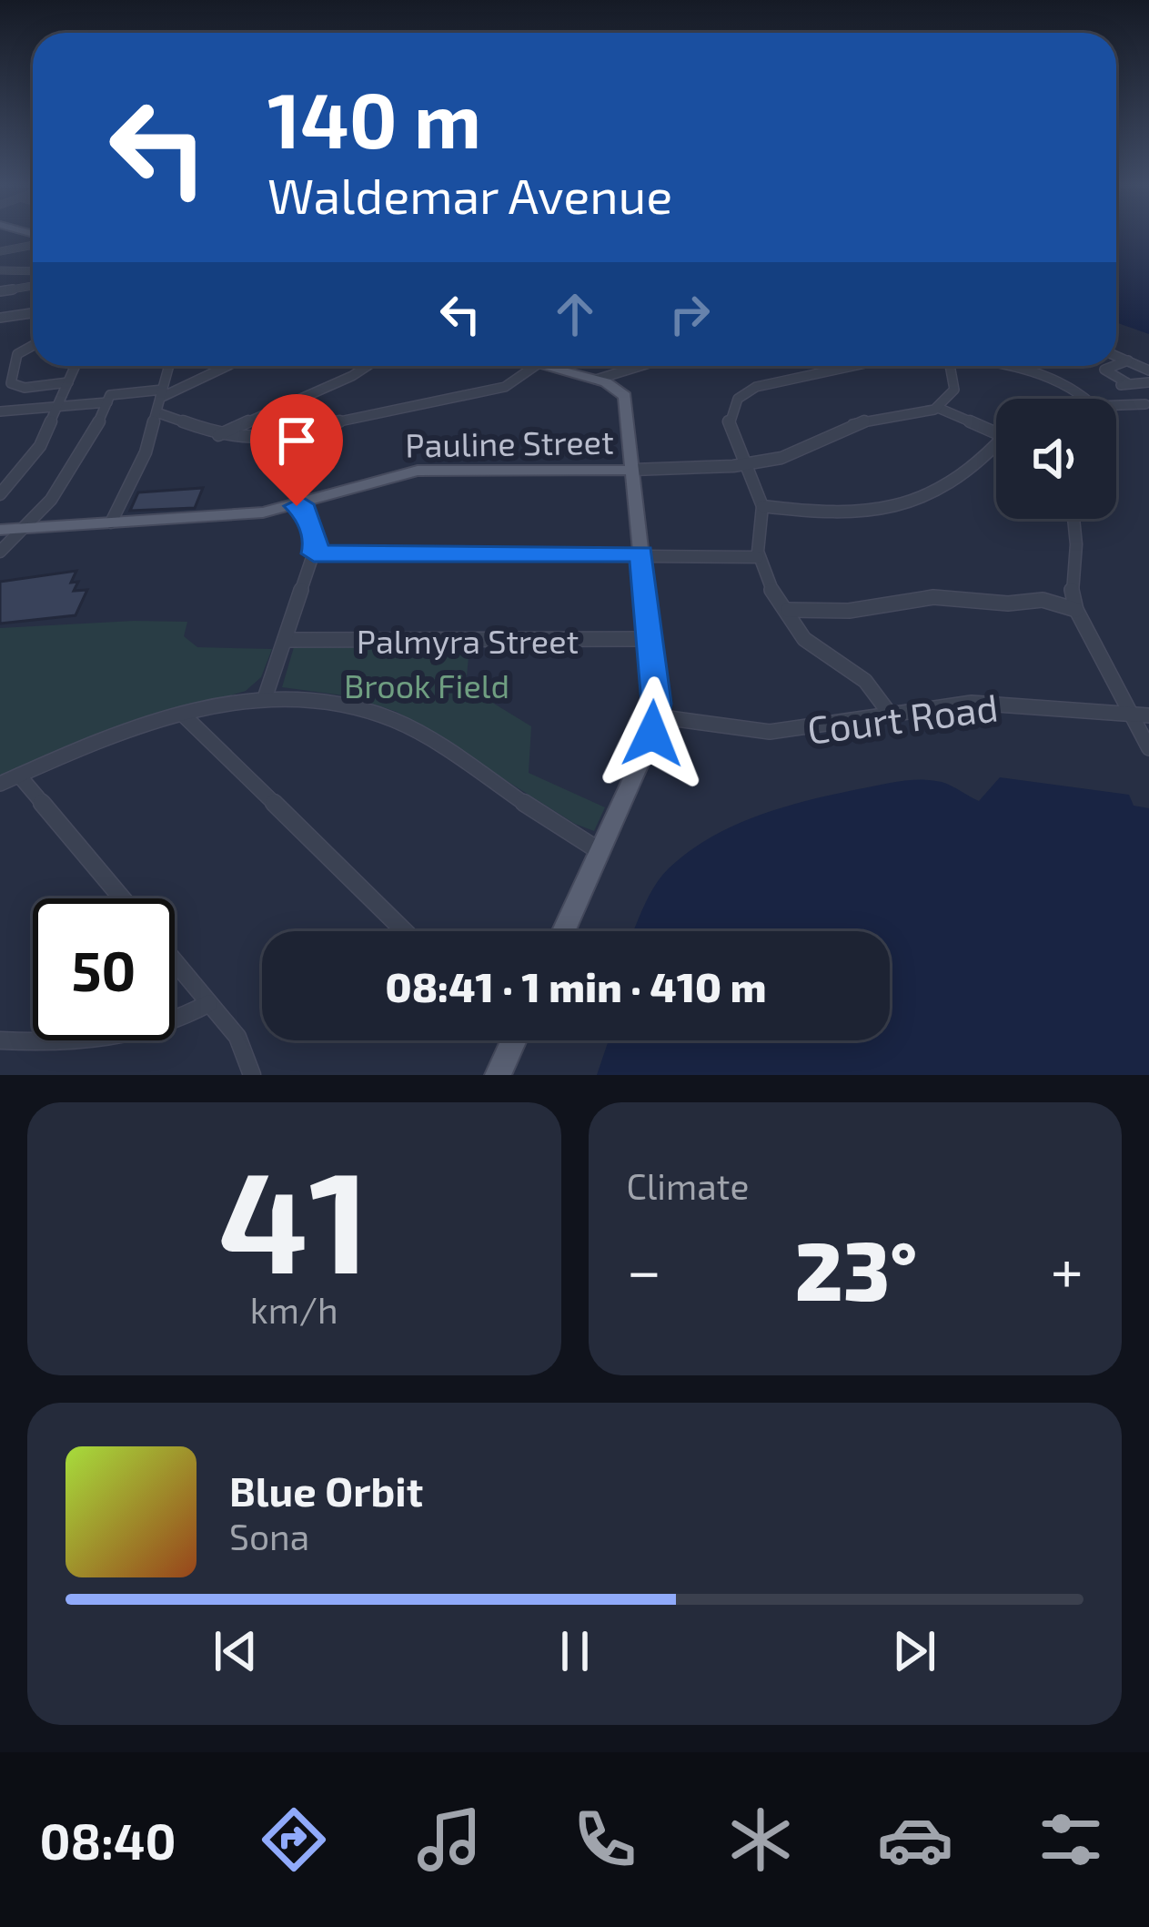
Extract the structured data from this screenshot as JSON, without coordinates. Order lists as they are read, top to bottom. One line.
{"streets":{"main road":["Pauline Street"],"street":["Palmyra Street","Court Road"]},"parks":["Brook Field"],"page":{"turn":["140 m","Waldemar Avenue"],"limit":"50","trip":"08:41 · 1 min · 410 m","tile":[["41","km/h"],"Climate"],"heat":["−","23°","+"],"song":["Blue Orbit","Sona"],"tabs":"08:40"}}
